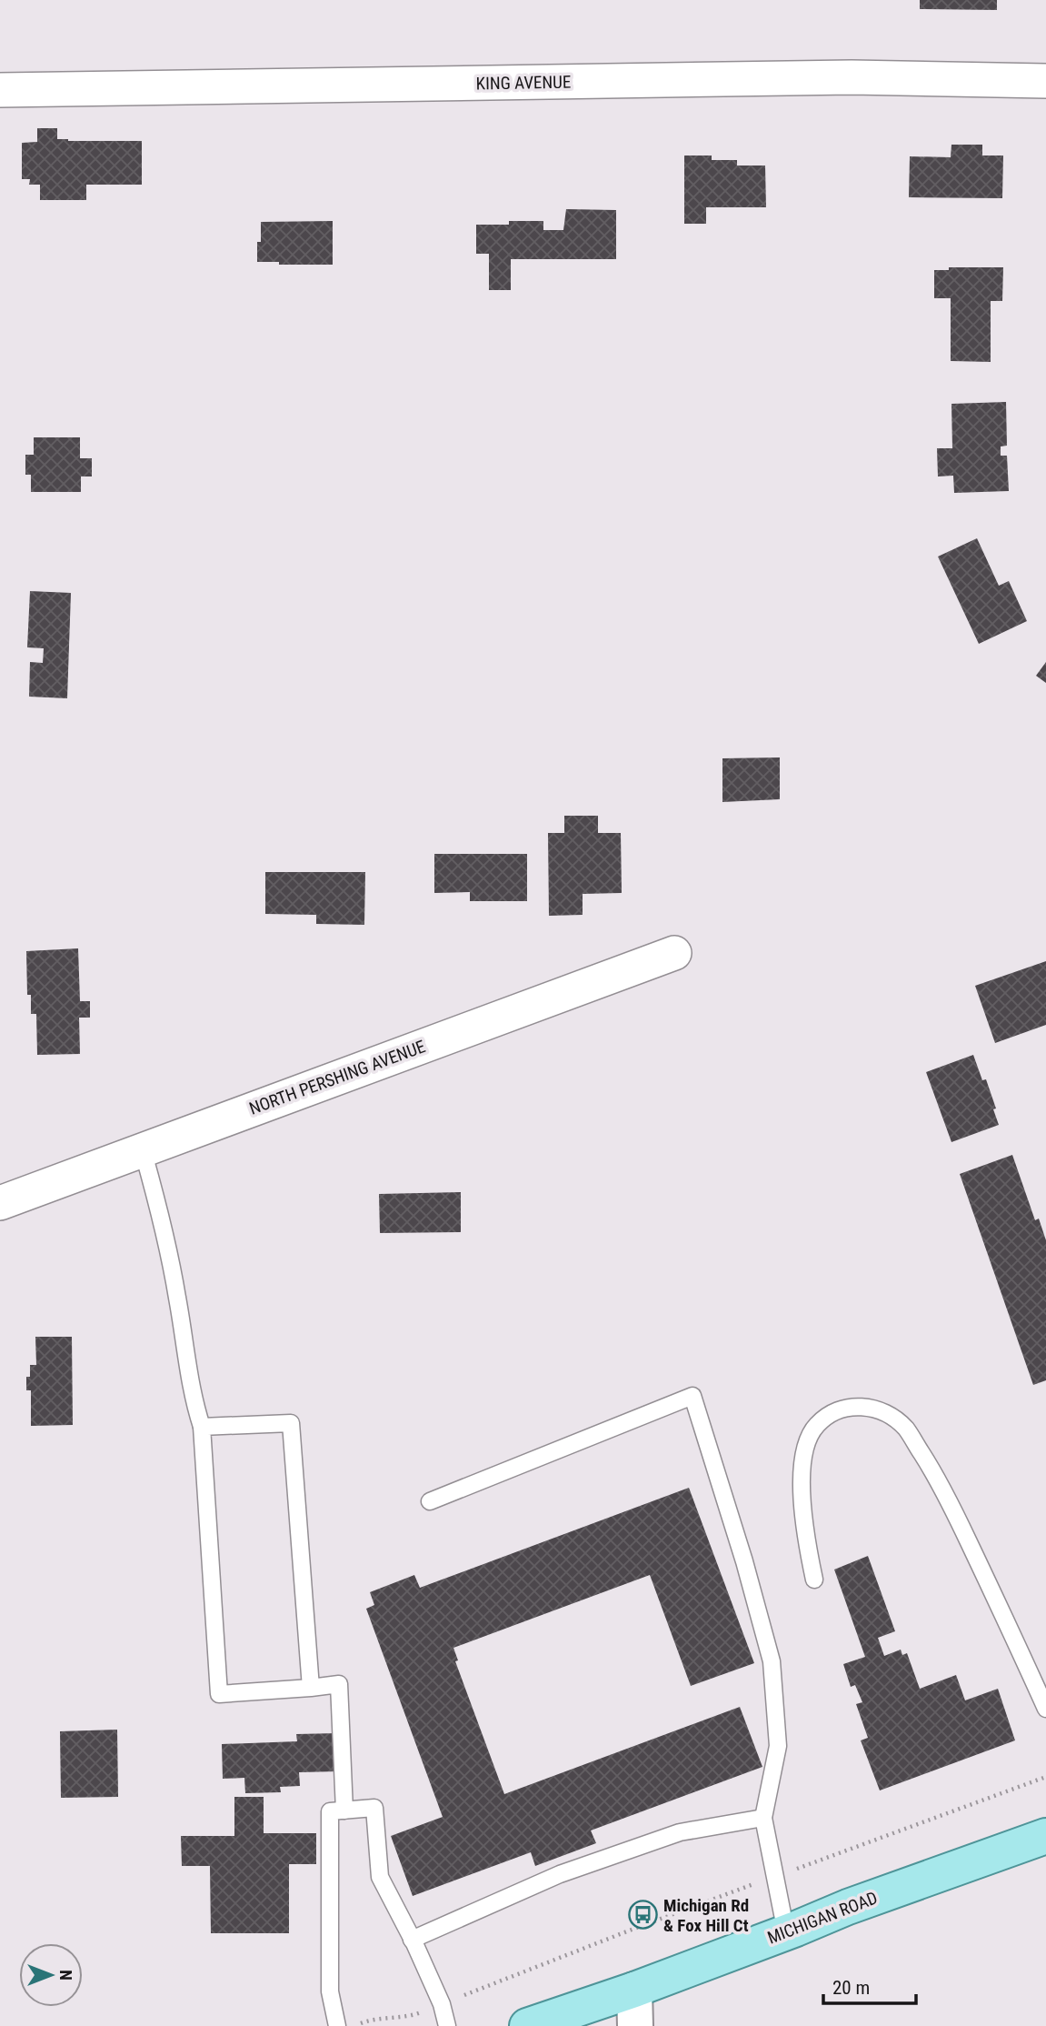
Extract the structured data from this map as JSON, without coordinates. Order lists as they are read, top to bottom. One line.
{"streets":{"main road":["MICHIGAN ROAD"],"street":["KING AVENUE","NORTH PERSHING AVENUE"]},"places":{"bus stop":["Michigan Rd & Fox Hill Ct"]},"scale_bar":"20 m","north":"right"}
